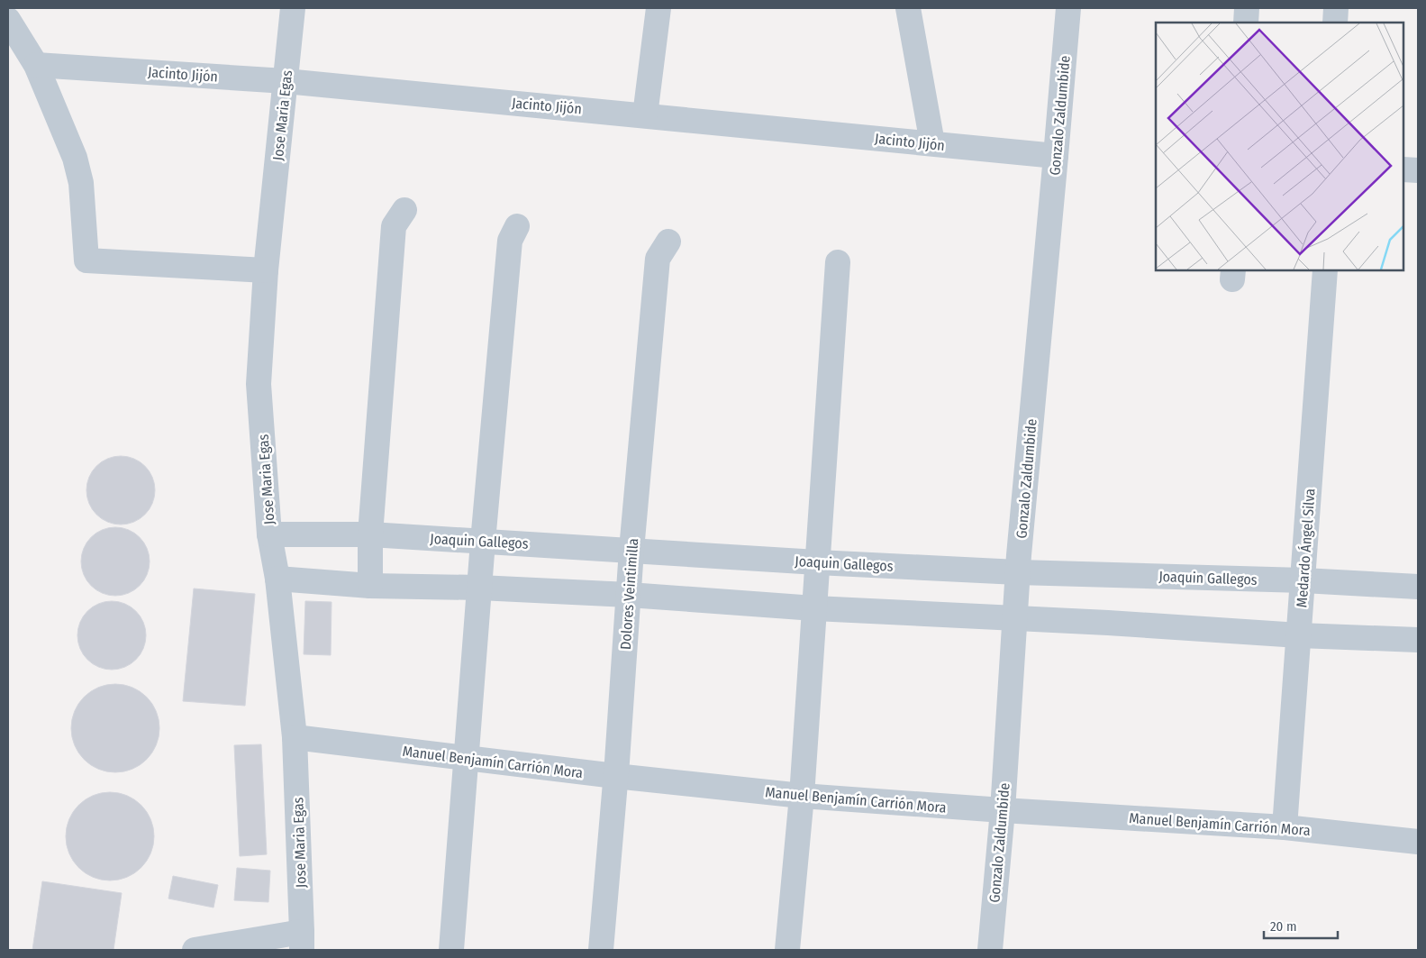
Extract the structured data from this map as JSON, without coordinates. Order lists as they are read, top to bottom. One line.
{"streets":{"street":["Jacinto Jijón","Jose Maria Egas","Gonzalo Zaldumbide","Joaquin Gallegos","Medardo Ángel Silva","Dolores Veintimilla","Manuel Benjamín Carrión Mora"]},"crossings":[["Jacinto Jijón","Jose Maria Egas"],["Jacinto Jijón","Gonzalo Zaldumbide"],["Jose Maria Egas","Joaquin Gallegos"],["Jose Maria Egas","Manuel Benjamín Carrión Mora"],["Gonzalo Zaldumbide","Joaquin Gallegos"],["Gonzalo Zaldumbide","Manuel Benjamín Carrión Mora"],["Joaquin Gallegos","Medardo Ángel Silva"],["Joaquin Gallegos","Dolores Veintimilla"],["Medardo Ángel Silva","Manuel Benjamín Carrión Mora"],["Dolores Veintimilla","Manuel Benjamín Carrión Mora"]],"scale_bar":"20 m"}
